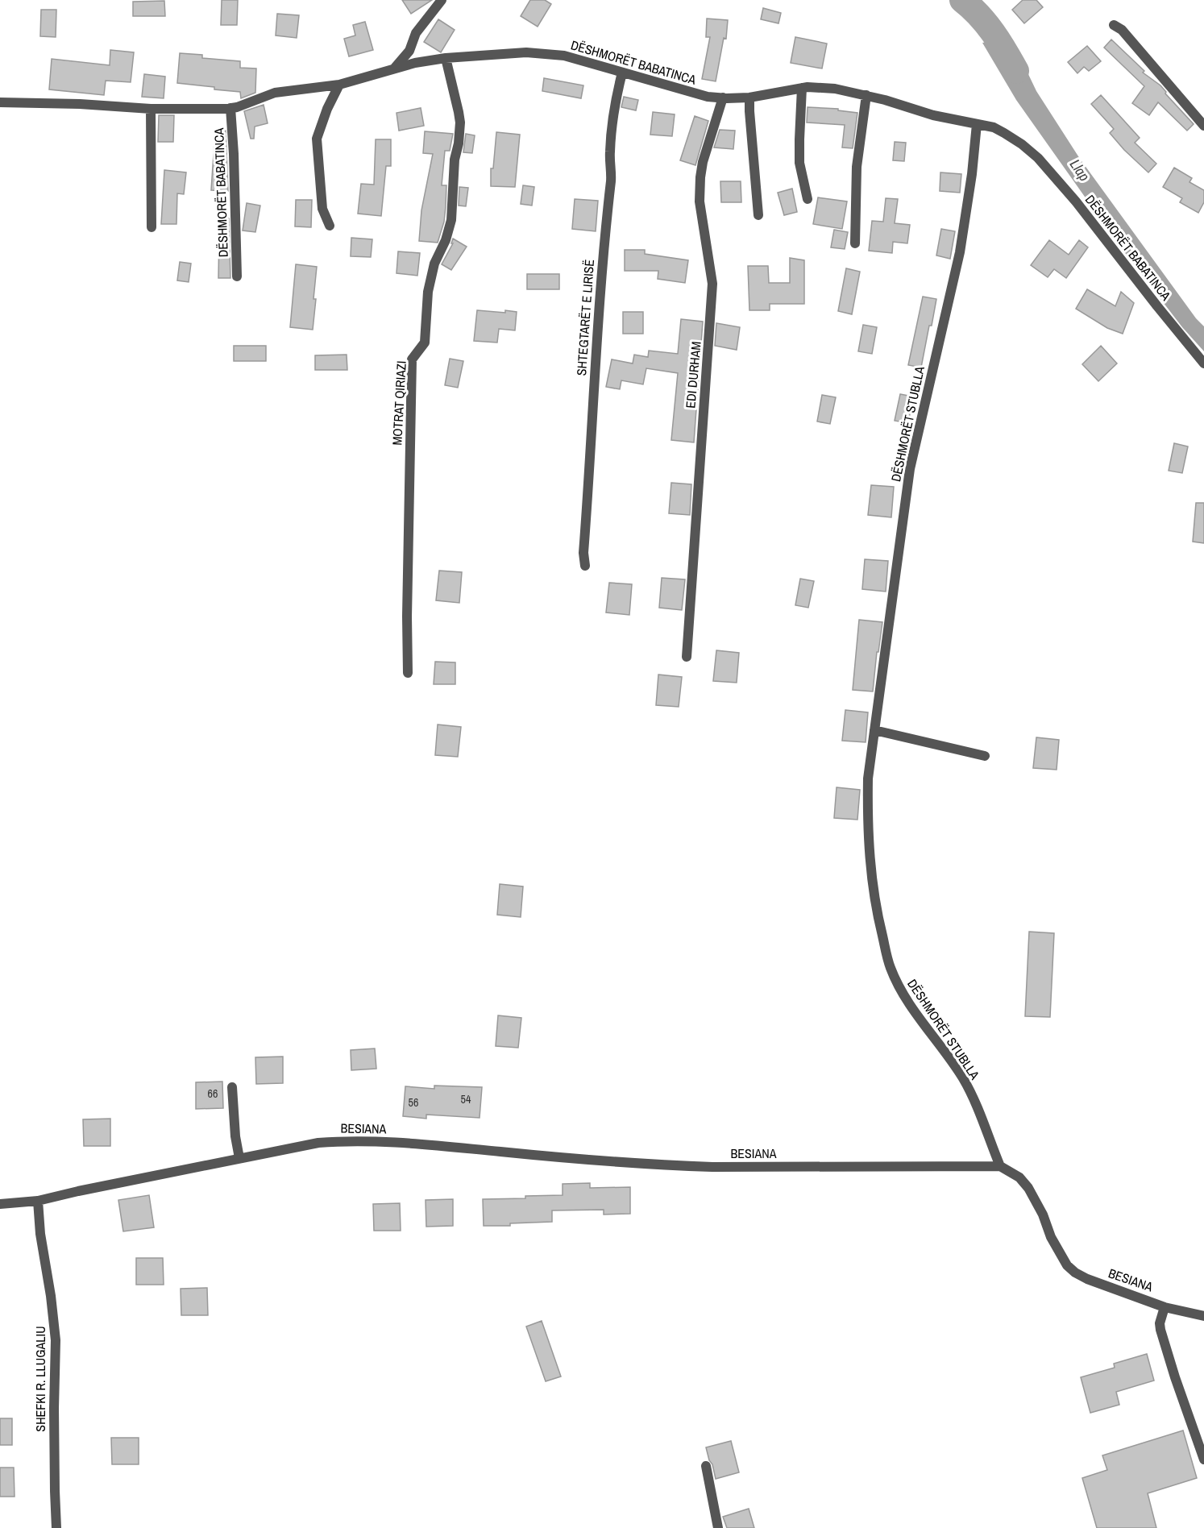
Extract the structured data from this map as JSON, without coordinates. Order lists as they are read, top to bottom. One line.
{"streets":{"street":["DËSHMORËT BABATINCA","SHTEGTARËT E LIRISË","EDI DURHAM","MOTRAT QIRIAZI","DËSHMORËT STUBLLA","BESIANA","SHEFKI R. LLUGALIU"]},"crossings":[["DËSHMORËT BABATINCA","SHTEGTARËT E LIRISË"],["DËSHMORËT BABATINCA","EDI DURHAM"],["DËSHMORËT BABATINCA","MOTRAT QIRIAZI"],["DËSHMORËT BABATINCA","DËSHMORËT STUBLLA"],["DËSHMORËT STUBLLA","BESIANA"],["BESIANA","SHEFKI R. LLUGALIU"]],"water":["Llap"],"house_numbers":["66","54","56"]}
